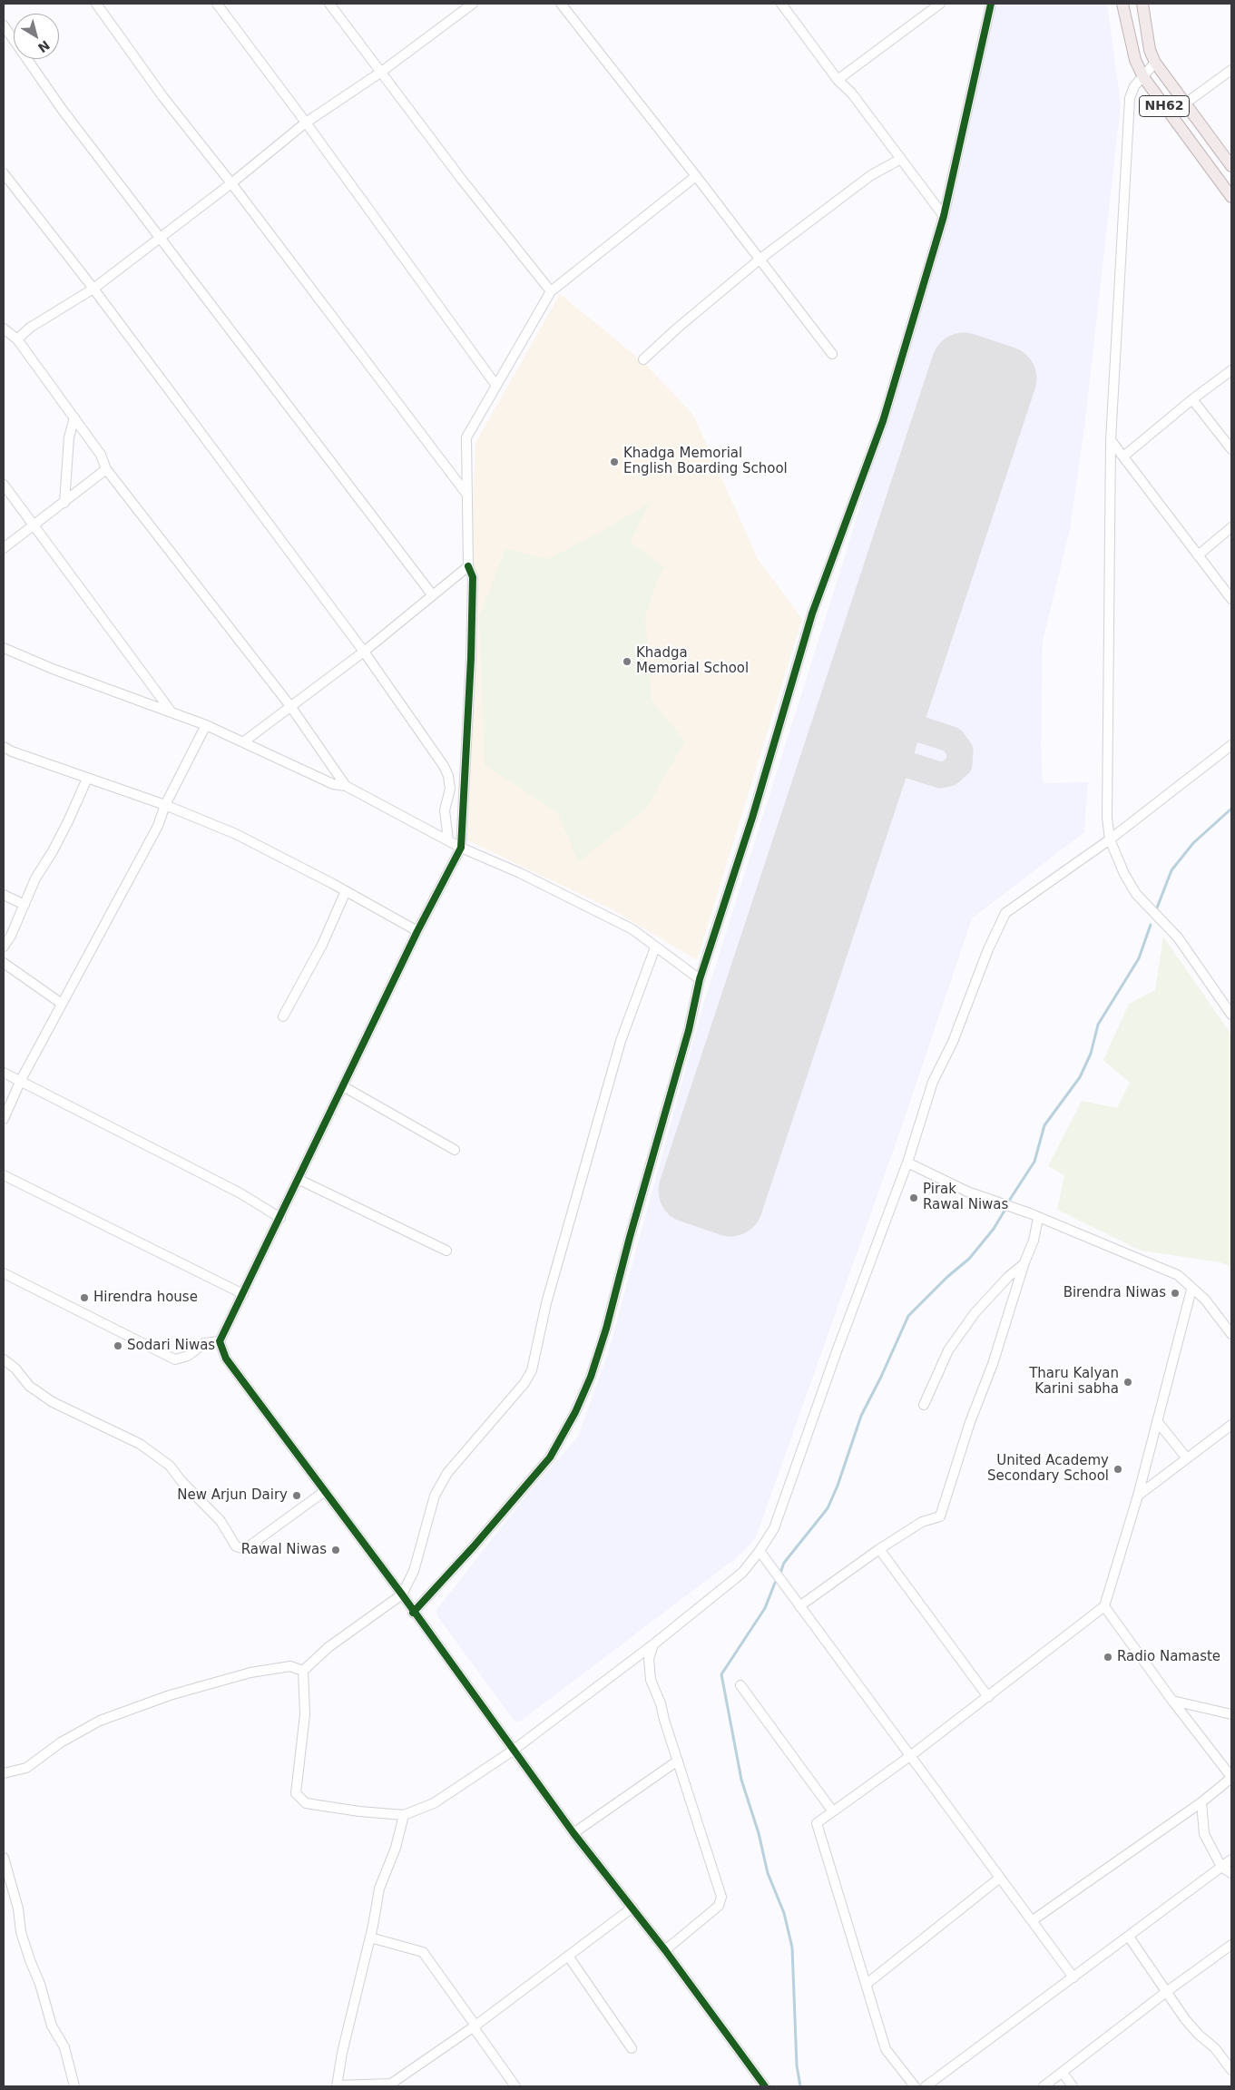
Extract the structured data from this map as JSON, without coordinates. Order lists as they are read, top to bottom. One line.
{"streets":{"main road":["NH62"]},"places":["Khadga Memorial English Boarding School","Khadga Memorial School","Pirak Rawal Niwas","Birendra Niwas","Hirendra house","Sodari Niwas","Tharu Kalyan Karini sabha","United Academy Secondary School","New Arjun Dairy","Rawal Niwas","Radio Namaste"],"north":"bottom right"}
